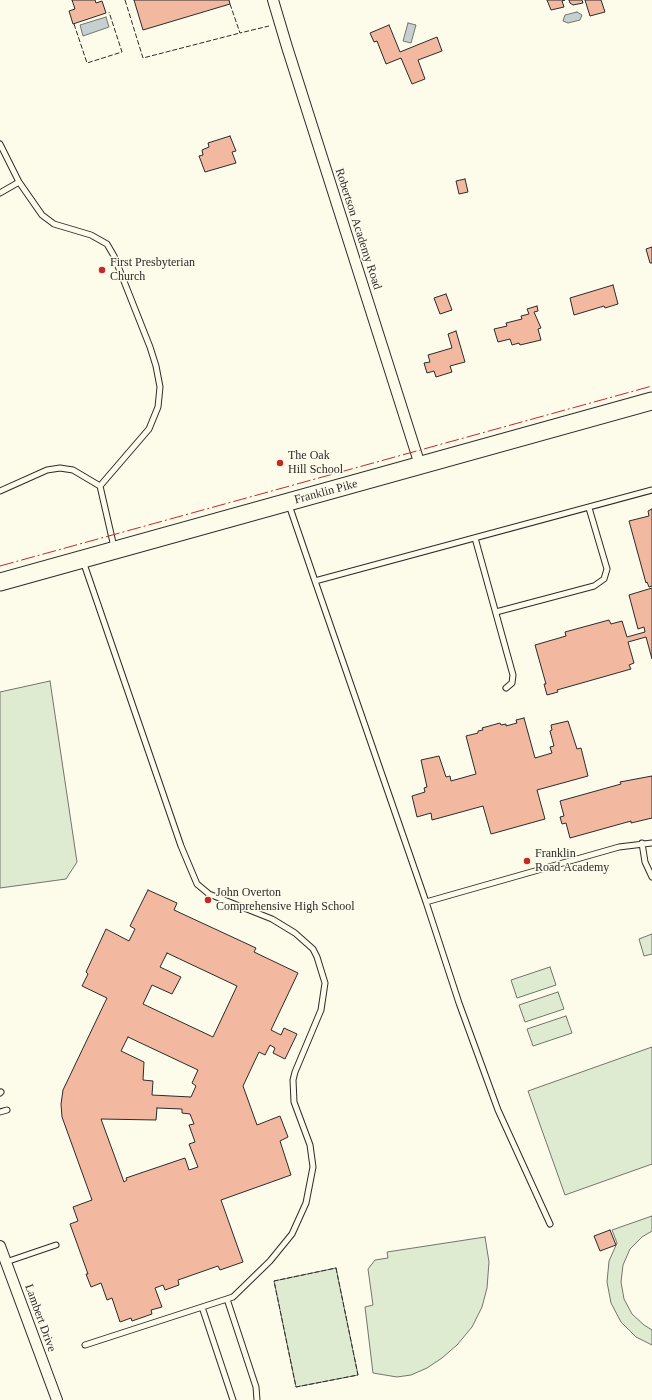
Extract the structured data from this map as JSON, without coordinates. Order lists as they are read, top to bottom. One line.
{"streets":{"main road":["Franklin Pike"],"street":["Robertson Academy Road","Lambert Drive"]},"crossings":[["Robertson Academy Road","Franklin Pike"]],"places":["First Presbyterian Church","The Oak Hill School","Franklin Road Academy","John Overton Comprehensive High School"]}
